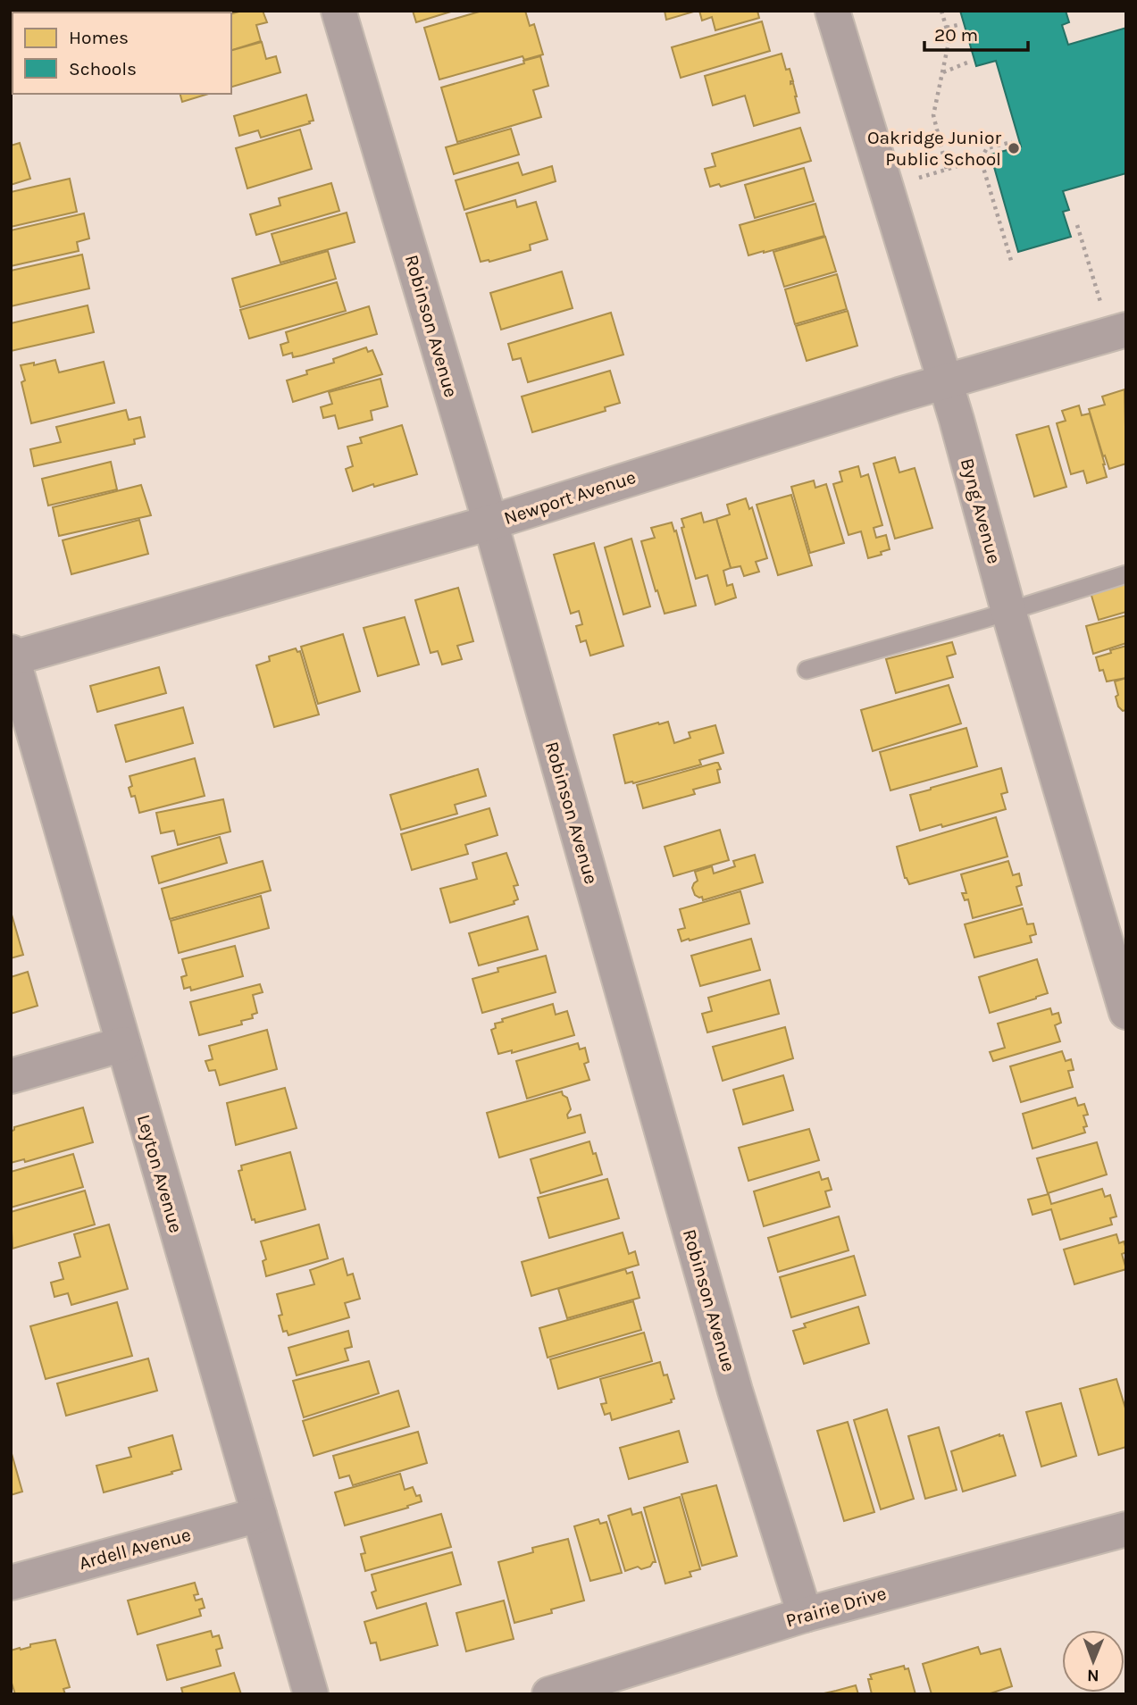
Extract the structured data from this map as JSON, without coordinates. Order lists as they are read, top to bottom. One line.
{"streets":{"street":["Robinson Avenue","Newport Avenue","Byng Avenue","Leyton Avenue","Ardell Avenue","Prairie Drive"]},"crossings":[["Robinson Avenue","Newport Avenue"],["Robinson Avenue","Prairie Drive"],["Newport Avenue","Byng Avenue"],["Newport Avenue","Leyton Avenue"],["Leyton Avenue","Ardell Avenue"]],"places":["Oakridge Junior Public School"],"legend":["Homes","Schools"],"scale_bar":"20 m","north":"bottom"}
